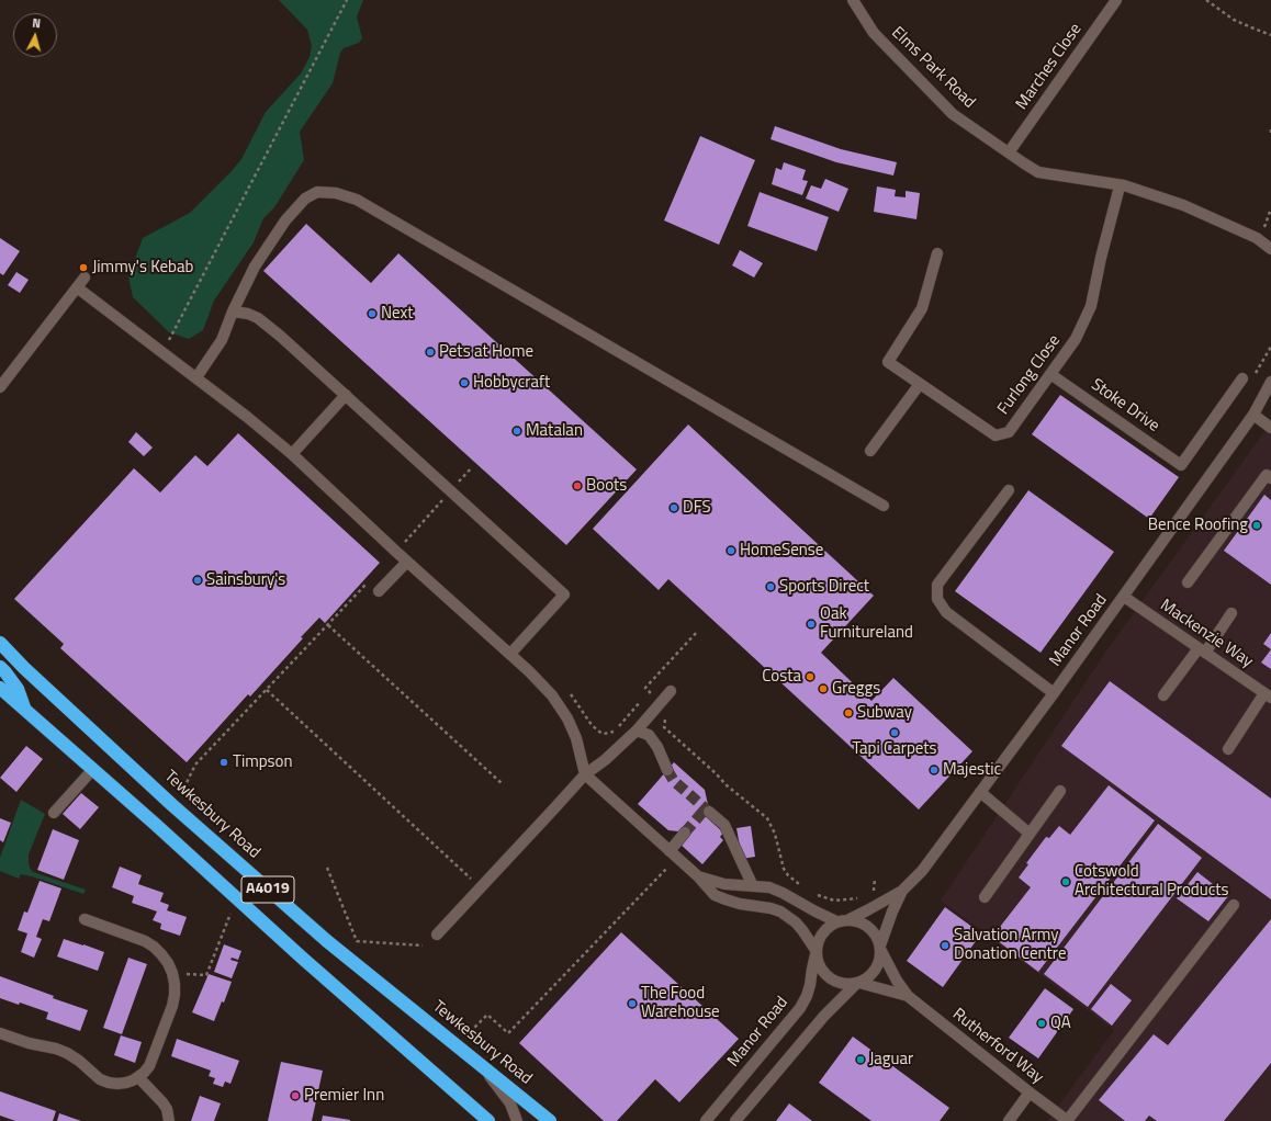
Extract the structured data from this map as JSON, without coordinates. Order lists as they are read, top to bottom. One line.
{"streets":{"highway":["Tewkesbury Road","A4019"],"street":["Marches Close","Elms Park Road","Furlong Close","Stoke Drive","Manor Road","Mackenzie Way","Rutherford Way"]},"crossings":[["Marches Close","Elms Park Road"],["Elms Park Road","Furlong Close"],["Furlong Close","Stoke Drive"],["Manor Road","Mackenzie Way"],["Manor Road","Rutherford Way"]],"places":["Jimmy's Kebab","Next","Pets at Home","Hobbycraft","Matalan","Boots","DFS","Bence Roofing","HomeSense","Sainsbury's","Sports Direct","Oak Furnitureland","Costa","Greggs","Subway","Tapi Carpets","Timpson","Majestic","Cotswold Architectural Products","Salvation Army Donation Centre","The Food Warehouse","QA","Jaguar","Premier Inn"],"north":"top"}
